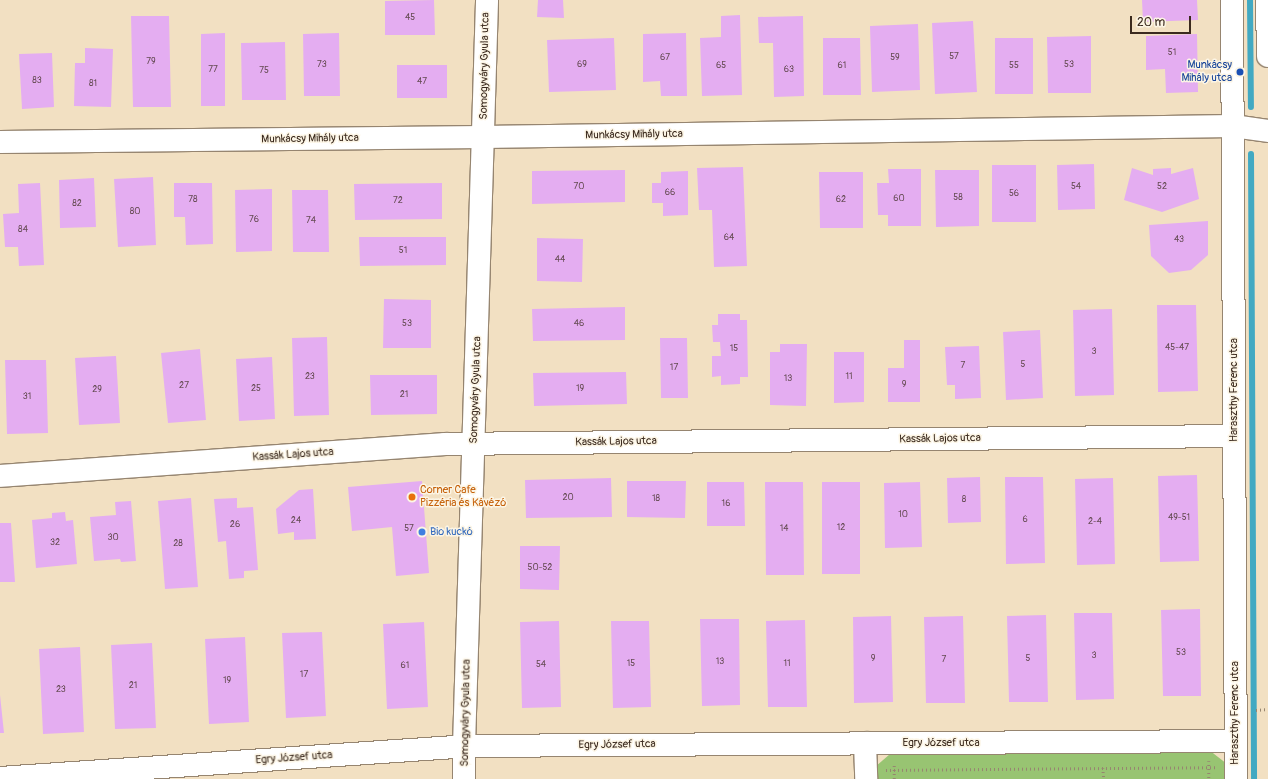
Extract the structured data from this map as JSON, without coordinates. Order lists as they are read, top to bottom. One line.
{"streets":{"street":["Somogyváry Gyula utca","Munkácsy Mihály utca","Haraszthy Ferenc utca","Kassák Lajos utca","Egry József utca"]},"crossings":[["Somogyváry Gyula utca","Munkácsy Mihály utca"],["Somogyváry Gyula utca","Kassák Lajos utca"],["Somogyváry Gyula utca","Egry József utca"],["Munkácsy Mihály utca","Haraszthy Ferenc utca"],["Haraszthy Ferenc utca","Kassák Lajos utca"],["Haraszthy Ferenc utca","Egry József utca"]],"places":["Munkácsy Mihály utca","Corner Cafe Pizzéria és Kávézó","Bio kuckó"],"house_numbers":["45","51","57","67","59","79","73","69","53","65","61","55","77","63","75","83","47","81","70","54","52","66","56","58","60","78","62","72","82","80","76","74","84","64","43","51","44","53","46","45-47","15","3","5","7","17","23","11","13","9","27","25","19","29","21","31","20","18","8","16","10","49-51","6","24","2-4","26","12","57","14","30","32","28","50-52","53","3","9","5","7","13","15","11","54","61","17","19","21","23"],"scale_bar":"20 m"}
